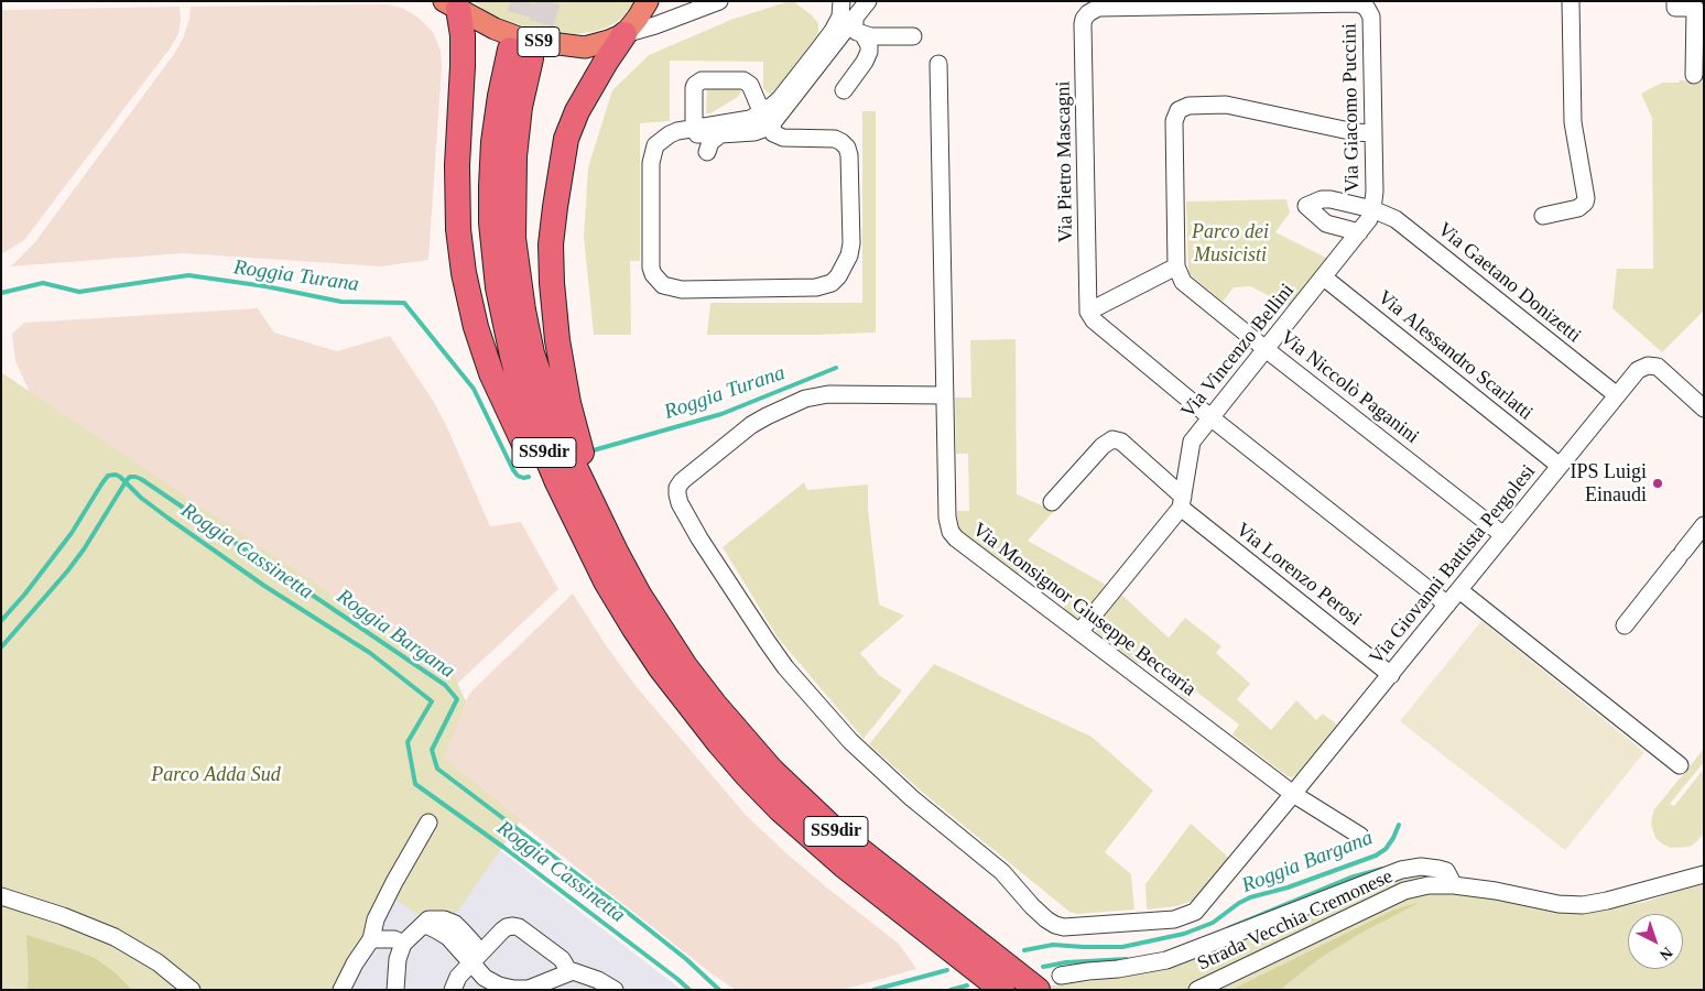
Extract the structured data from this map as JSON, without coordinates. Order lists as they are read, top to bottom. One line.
{"streets":{"highway":["SS9dir"],"main road":["SS9"],"street":["Via Giacomo Puccini","Via Pietro Mascagni","Via Gaetano Donizetti","Via Vincenzo Bellini","Via Alessandro Scarlatti","Via Niccolò Paganini","Via Giovanni Battista Pergolesi","Via Lorenzo Perosi","Via Monsignor Giuseppe Beccaria","Strada Vecchia Cremonese"]},"crossings":[["Via Giacomo Puccini","Via Gaetano Donizetti"],["Via Giacomo Puccini","Via Vincenzo Bellini"],["Via Gaetano Donizetti","Via Vincenzo Bellini"],["Via Gaetano Donizetti","Via Giovanni Battista Pergolesi"],["Via Vincenzo Bellini","Via Alessandro Scarlatti"],["Via Vincenzo Bellini","Via Niccolò Paganini"],["Via Vincenzo Bellini","Via Lorenzo Perosi"],["Via Alessandro Scarlatti","Via Giovanni Battista Pergolesi"],["Via Niccolò Paganini","Via Giovanni Battista Pergolesi"],["Via Giovanni Battista Pergolesi","Via Lorenzo Perosi"],["Via Giovanni Battista Pergolesi","Via Monsignor Giuseppe Beccaria"]],"water":["Roggia Turana","Roggia Cassinetta","Roggia Bargana"],"parks":["Parco dei Musicisti","Parco Adda Sud"],"places":["IPS Luigi Einaudi"],"north":"bottom right"}
